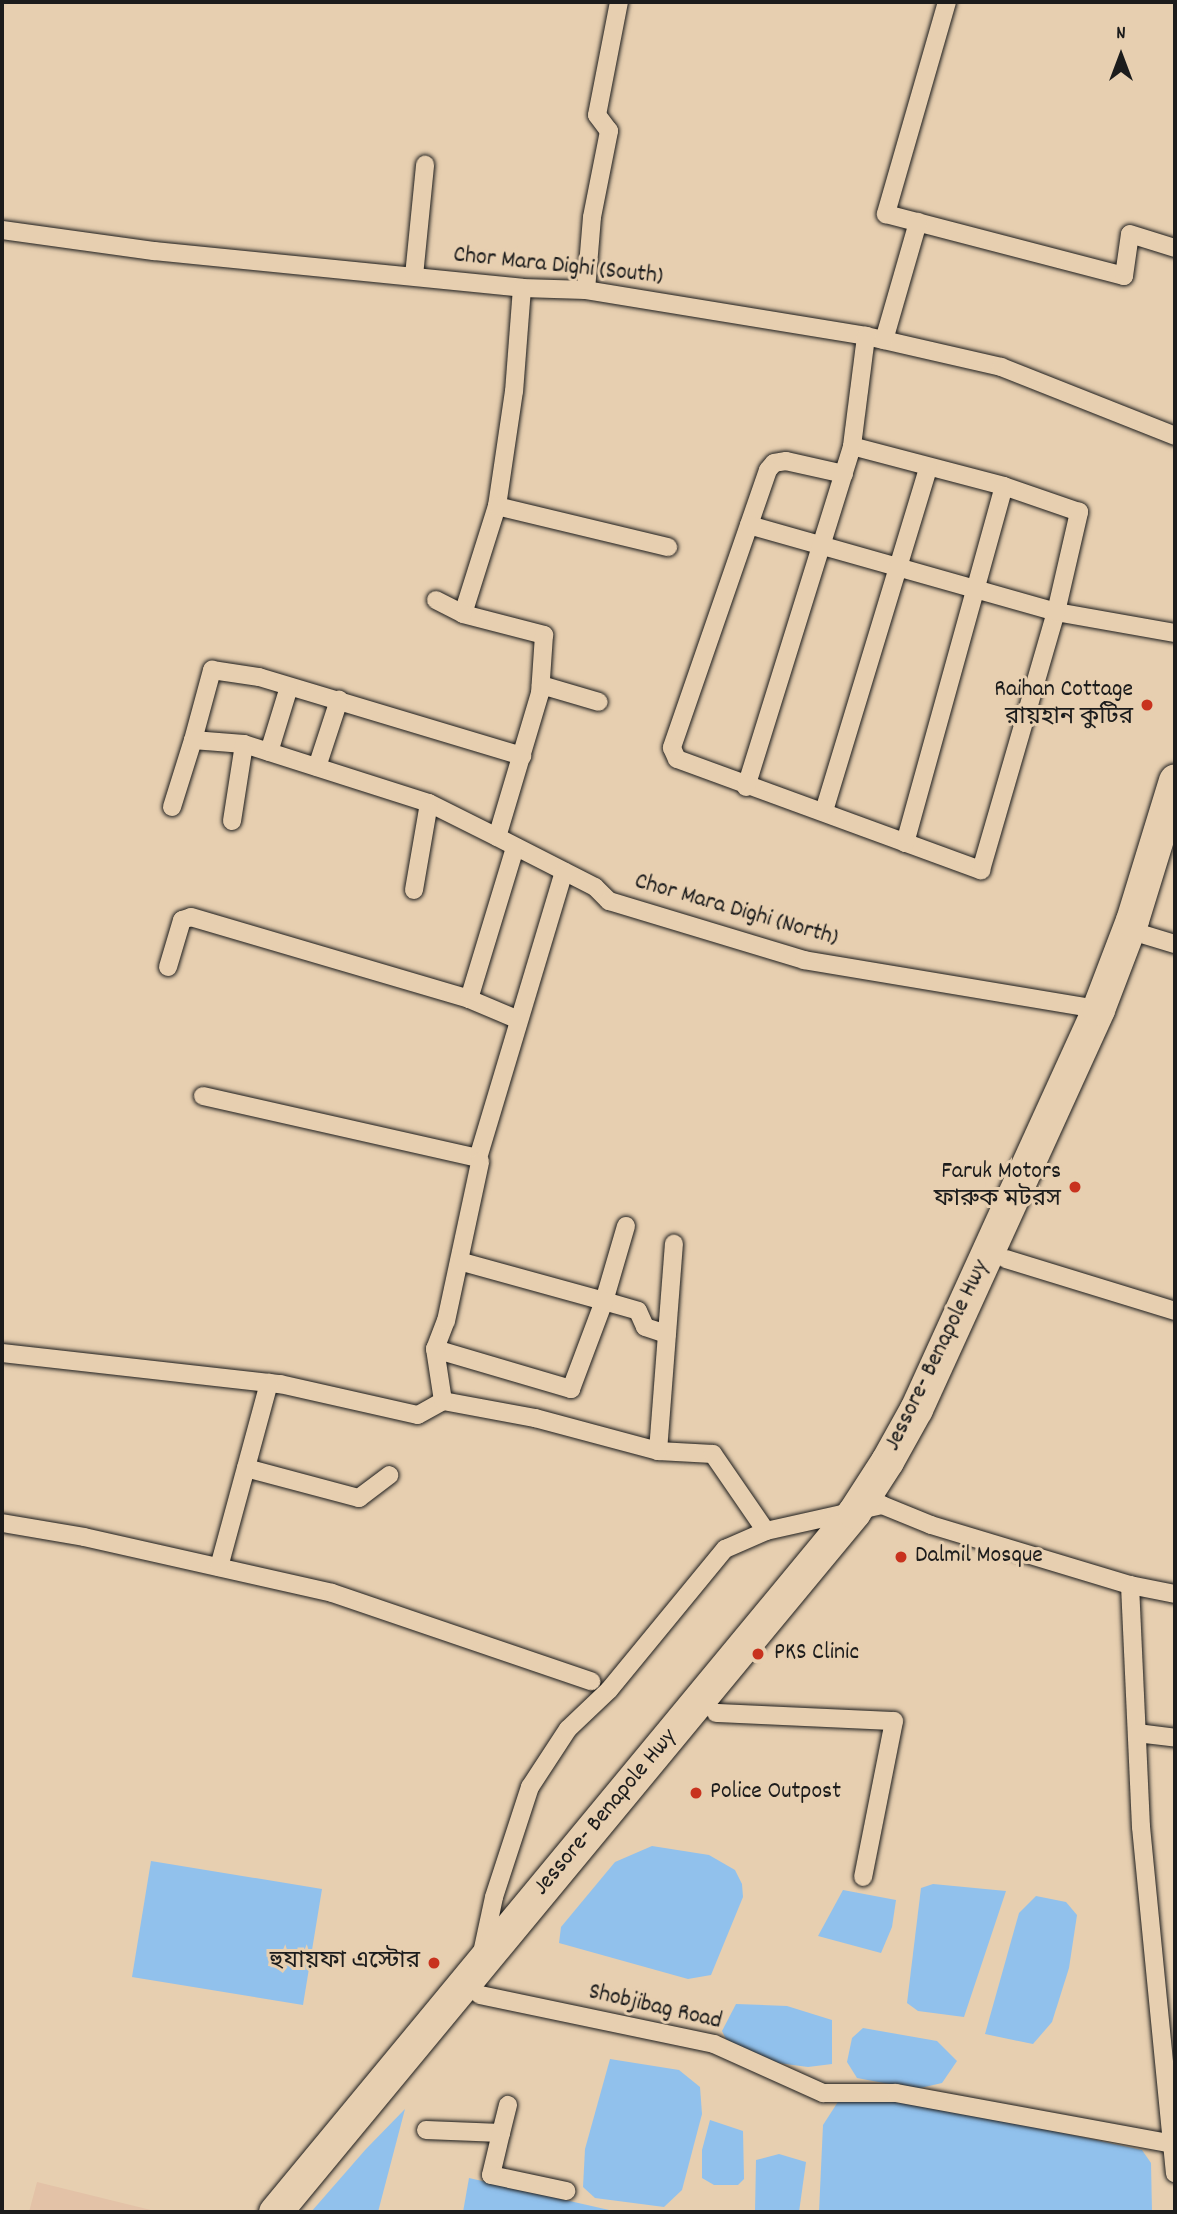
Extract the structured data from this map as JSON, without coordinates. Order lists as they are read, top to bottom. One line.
{"streets":{"highway":["Jessore- Benapole Hwy"],"street":["Chor Mara Dighi (South)","Chor Mara Dighi (North)","Shobjibag Road"]},"crossings":[["Chor Mara Dighi (North)","Jessore- Benapole Hwy"],["Jessore- Benapole Hwy","Shobjibag Road"]],"places":["Raihan Cottage রায়হান কুটির","Faruk Motors ফারুক মটরস","Dalmil Mosque","PKS Clinic","Police Outpost","হুযায়ফা এস্টোর"],"north":"top"}
